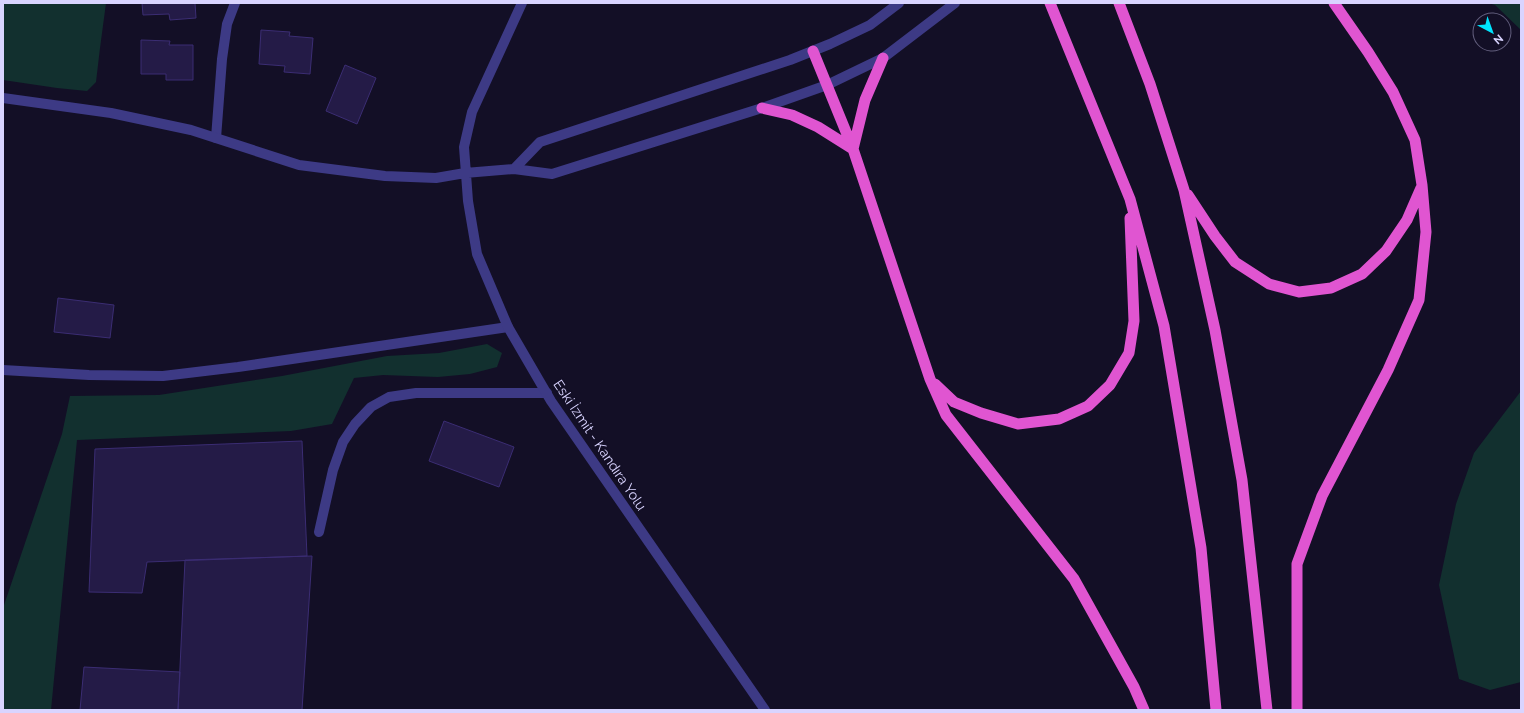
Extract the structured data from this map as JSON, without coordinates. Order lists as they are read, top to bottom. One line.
{"streets":{"street":["Eski İzmit - Kandıra Yolu"]},"north":"bottom right"}
